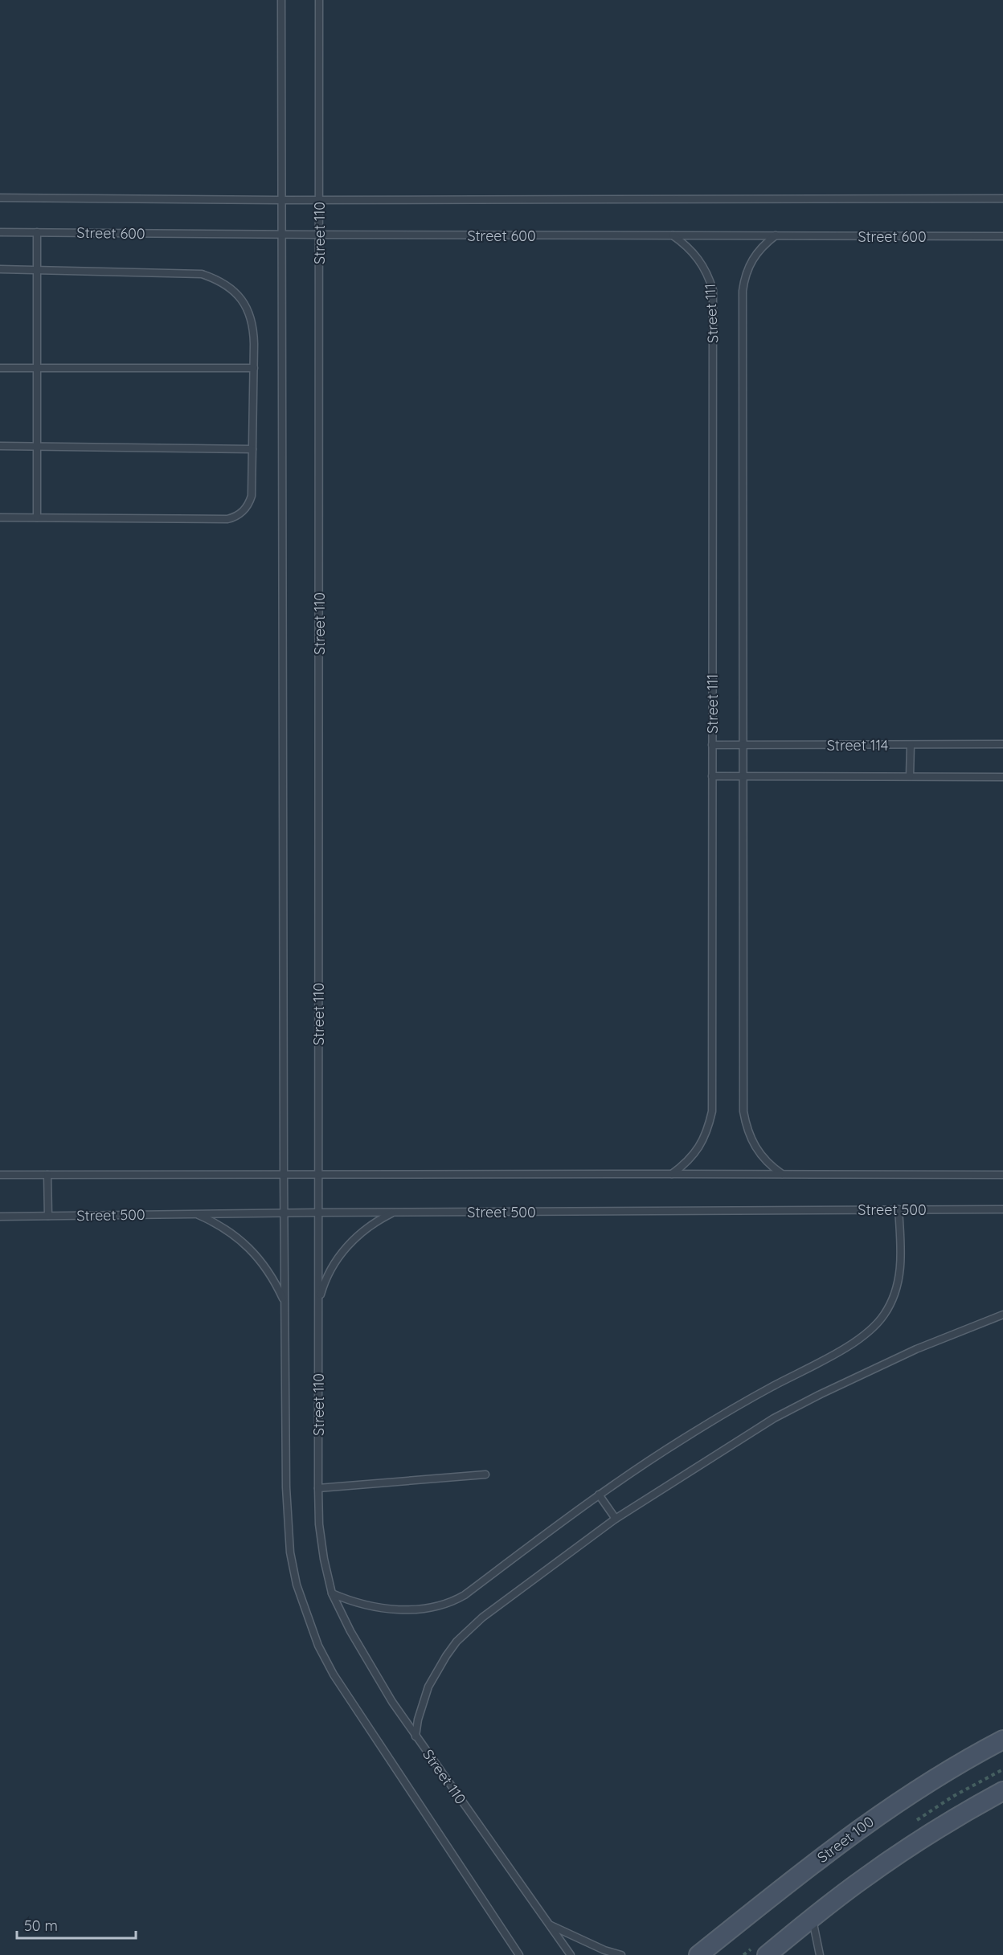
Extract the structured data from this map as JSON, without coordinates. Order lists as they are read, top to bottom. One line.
{"streets":{"street":["Street 100"],"lane":["Street 600","Street 110","Street 111","Street 114","Street 500"]},"crossings":[["Street 600","Street 110"],["Street 600","Street 111"],["Street 110","Street 500"],["Street 111","Street 114"]],"scale_bar":"50 m"}
